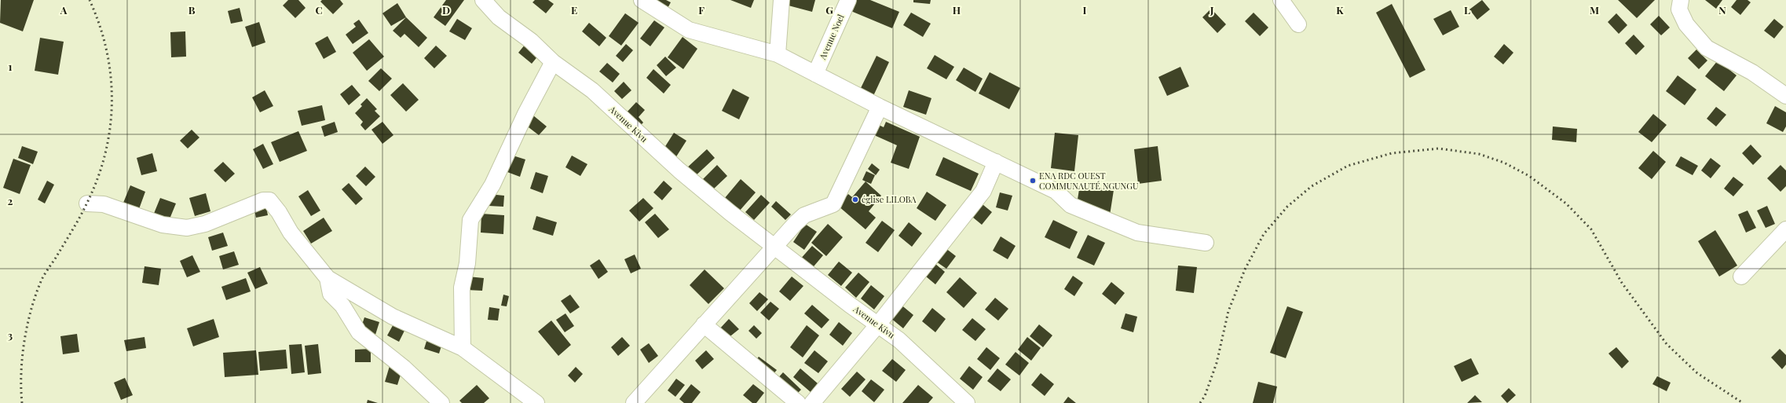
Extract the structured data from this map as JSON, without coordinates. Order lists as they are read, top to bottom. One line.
{"streets":{"street":["Avenue Noel","Avenue Kivu"]},"places":["ENA RDC OUEST COMMUNAUTÉ NGUNGU","église LILOBA"],"grid":{"columns":["A","B","C","D","E","F","G","H","I","J","K","L","M","N"],"rows":["1","2","3"]}}
